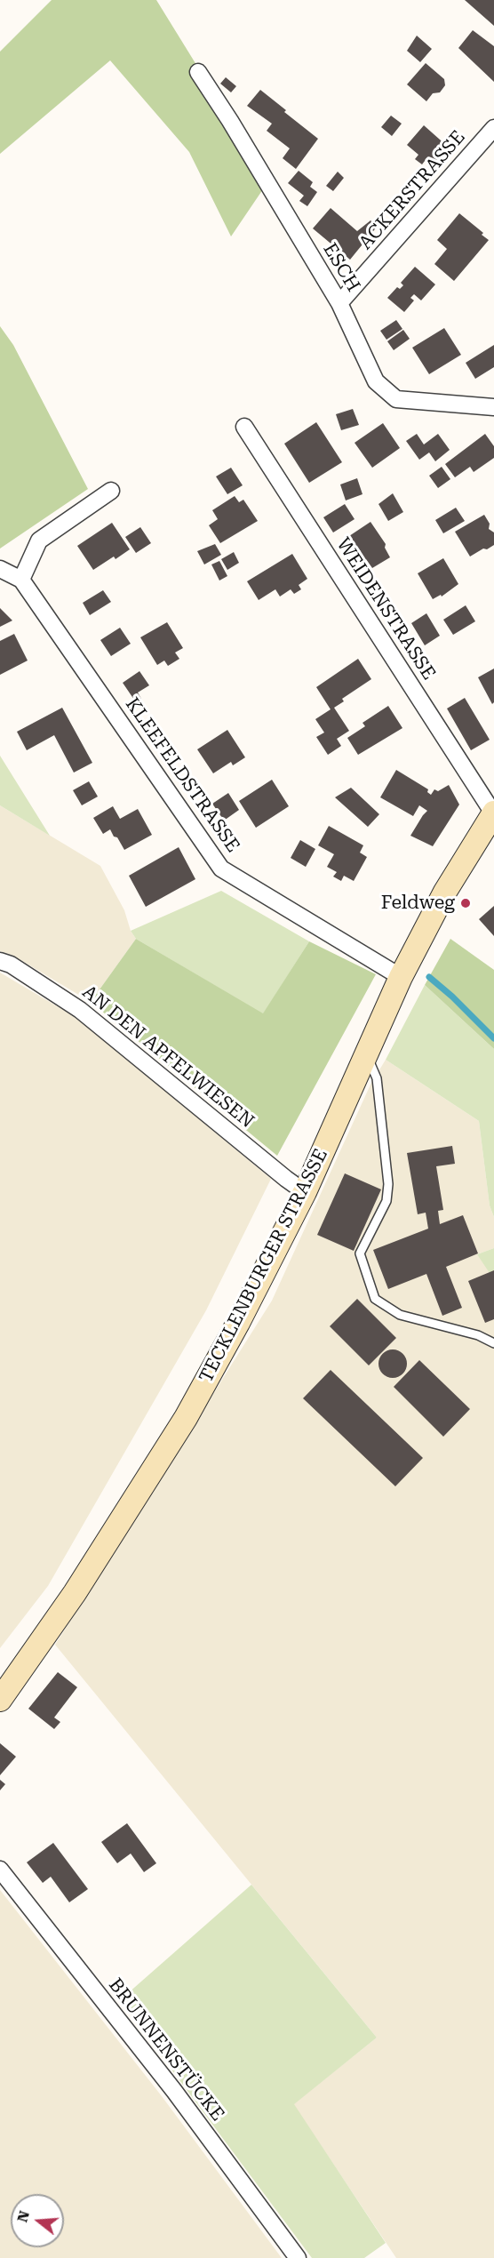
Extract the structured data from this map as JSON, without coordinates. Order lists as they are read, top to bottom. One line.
{"streets":{"street":["ACKERSTRASSE","ESCH","WEIDENSTRASSE","KLEEFELDSTRASSE","AN DEN APFELWIESEN","TECKLENBURGER STRASSE","BRUNNENSTÜCKE"]},"crossings":[["ACKERSTRASSE","ESCH"],["WEIDENSTRASSE","TECKLENBURGER STRASSE"],["KLEEFELDSTRASSE","TECKLENBURGER STRASSE"],["AN DEN APFELWIESEN","TECKLENBURGER STRASSE"]],"places":["Feldweg"],"north":"left"}
